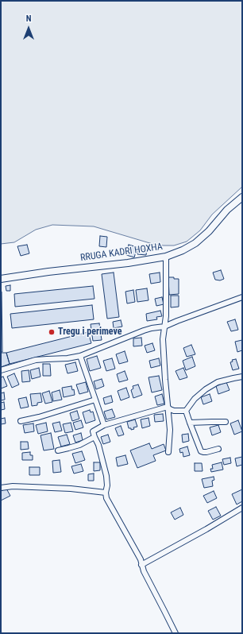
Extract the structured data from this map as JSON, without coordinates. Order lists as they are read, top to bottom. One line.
{"streets":{"main road":["RRUGA KADRI HOXHA"]},"places":["Tregu i perimeve"],"north":"top"}
